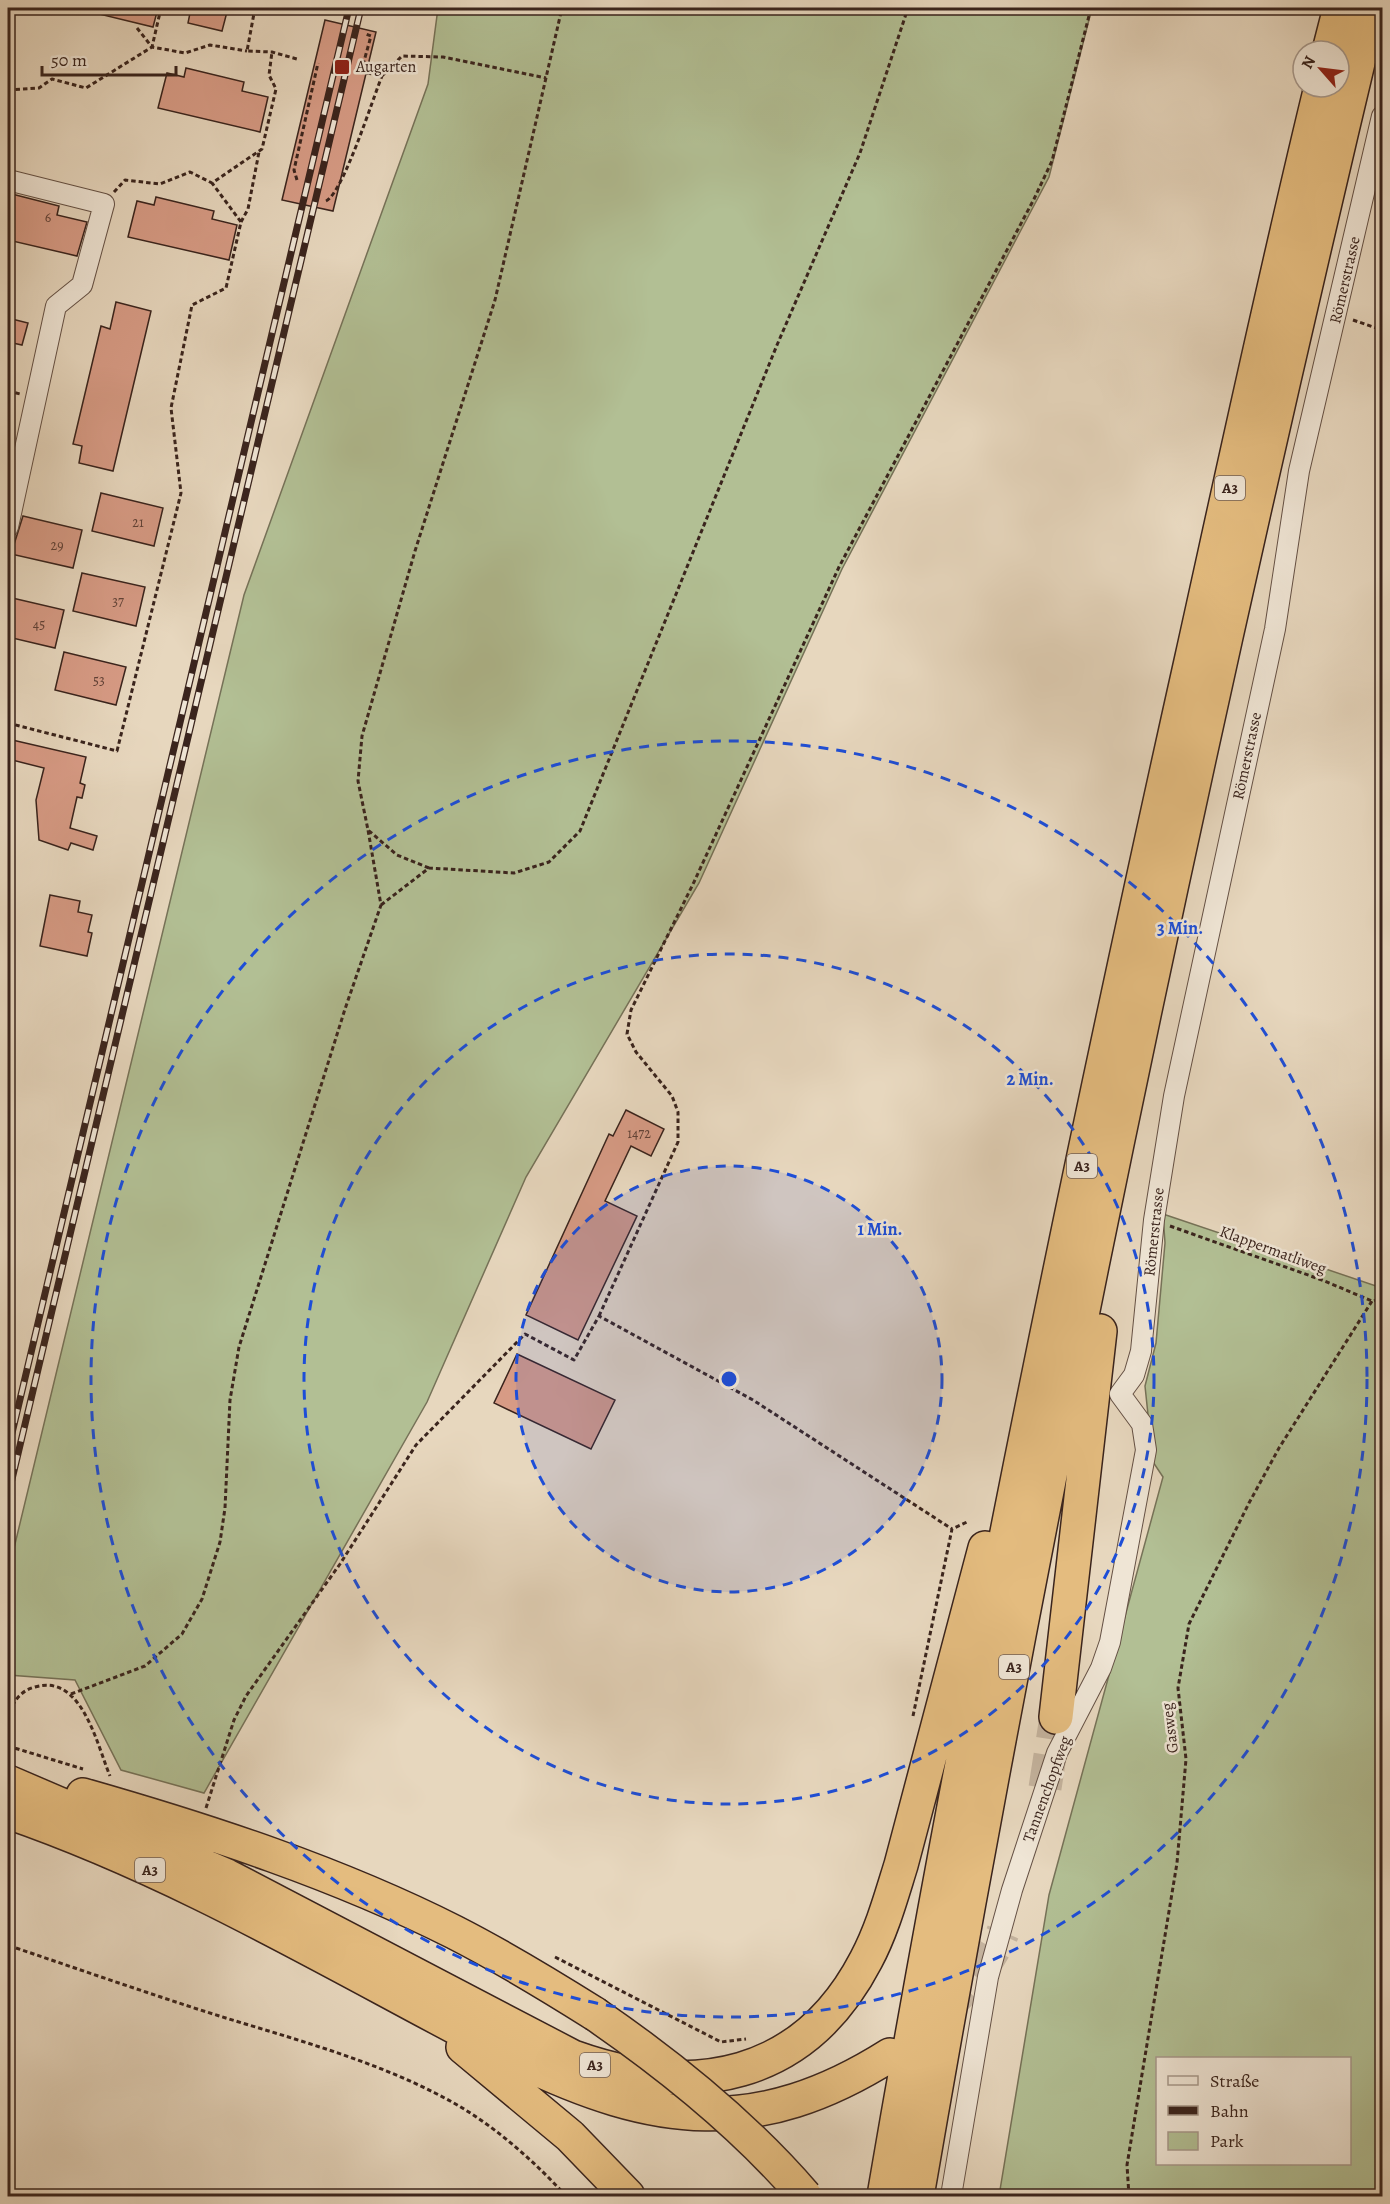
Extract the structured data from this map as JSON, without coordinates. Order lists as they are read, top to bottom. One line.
{"streets":{"highway":["A3"],"street":["Römerstrasse","Tannenchopfweg"],"path":["Klappermatliweg","Gasweg"]},"crossings":[["Römerstrasse","Klappermatliweg"],["Römerstrasse","Tannenchopfweg"],["Klappermatliweg","Gasweg"]],"places":{"transit":["Augarten"]},"house_numbers":["6","21","29","37","45","53","1472"],"legend":["Straße","Bahn","Park"],"scale_bar":"50 m","north":"top left","rings":["3 Min.","2 Min.","1 Min."]}
